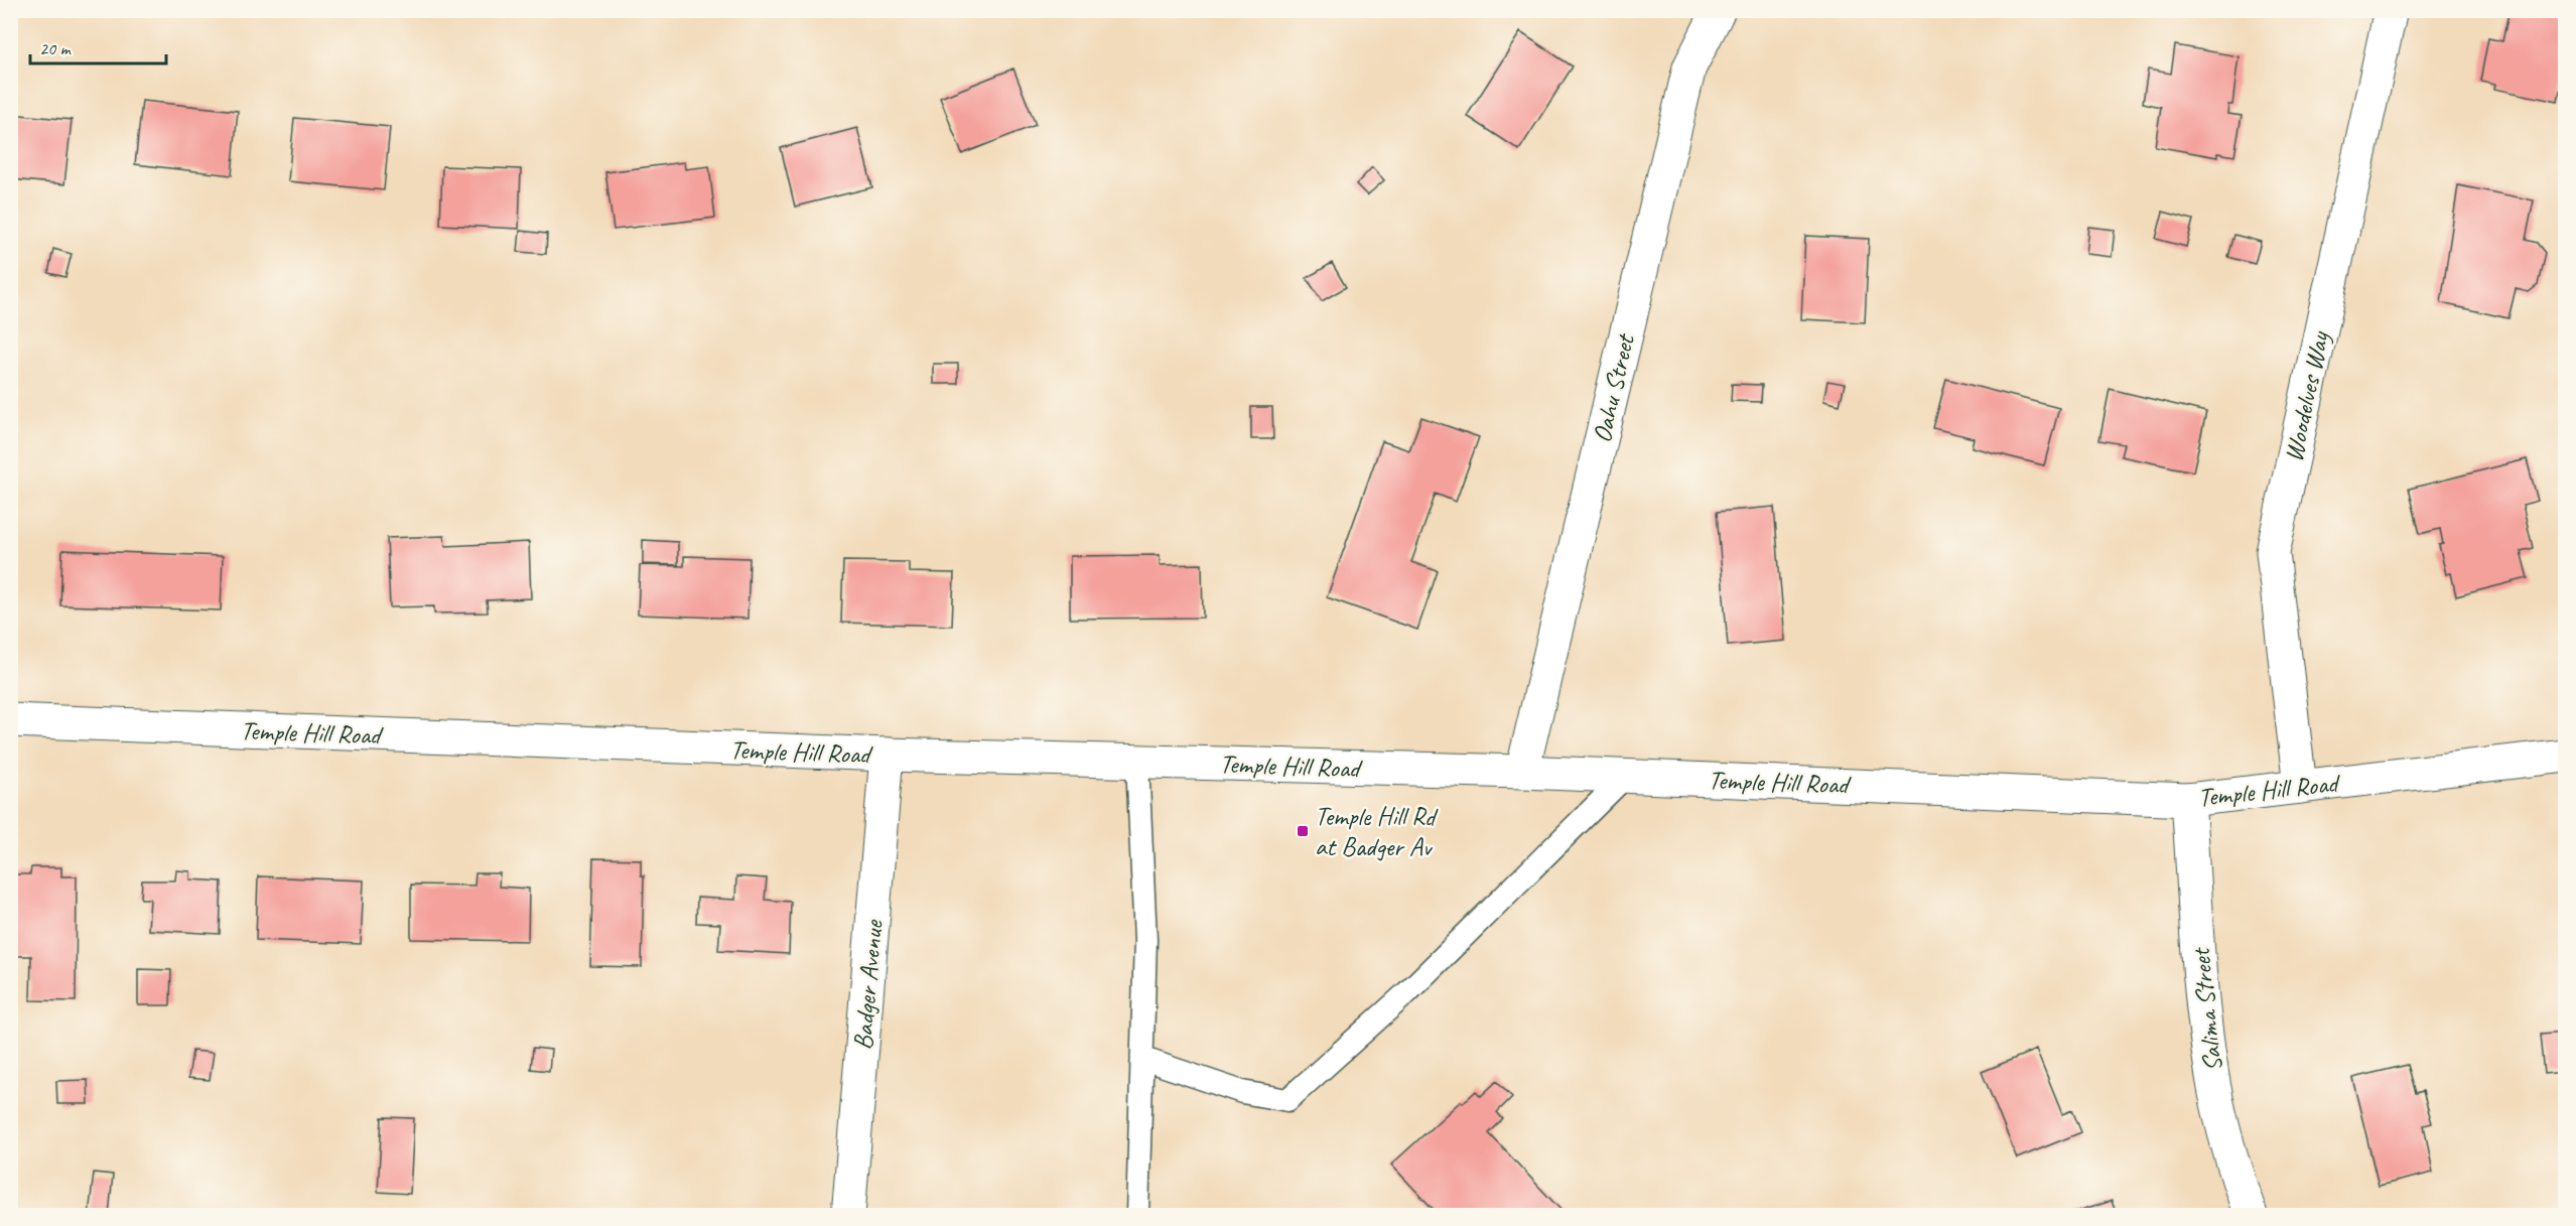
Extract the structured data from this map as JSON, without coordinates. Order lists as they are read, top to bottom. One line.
{"streets":{"main road":["Oahu Street","Woodelves Way","Temple Hill Road","Badger Avenue","Salima Street"]},"crossings":[["Oahu Street","Temple Hill Road"],["Woodelves Way","Temple Hill Road"],["Temple Hill Road","Badger Avenue"],["Temple Hill Road","Salima Street"]],"places":{"transit":["Temple Hill Rd at Badger Av"]},"scale_bar":"20 m"}
